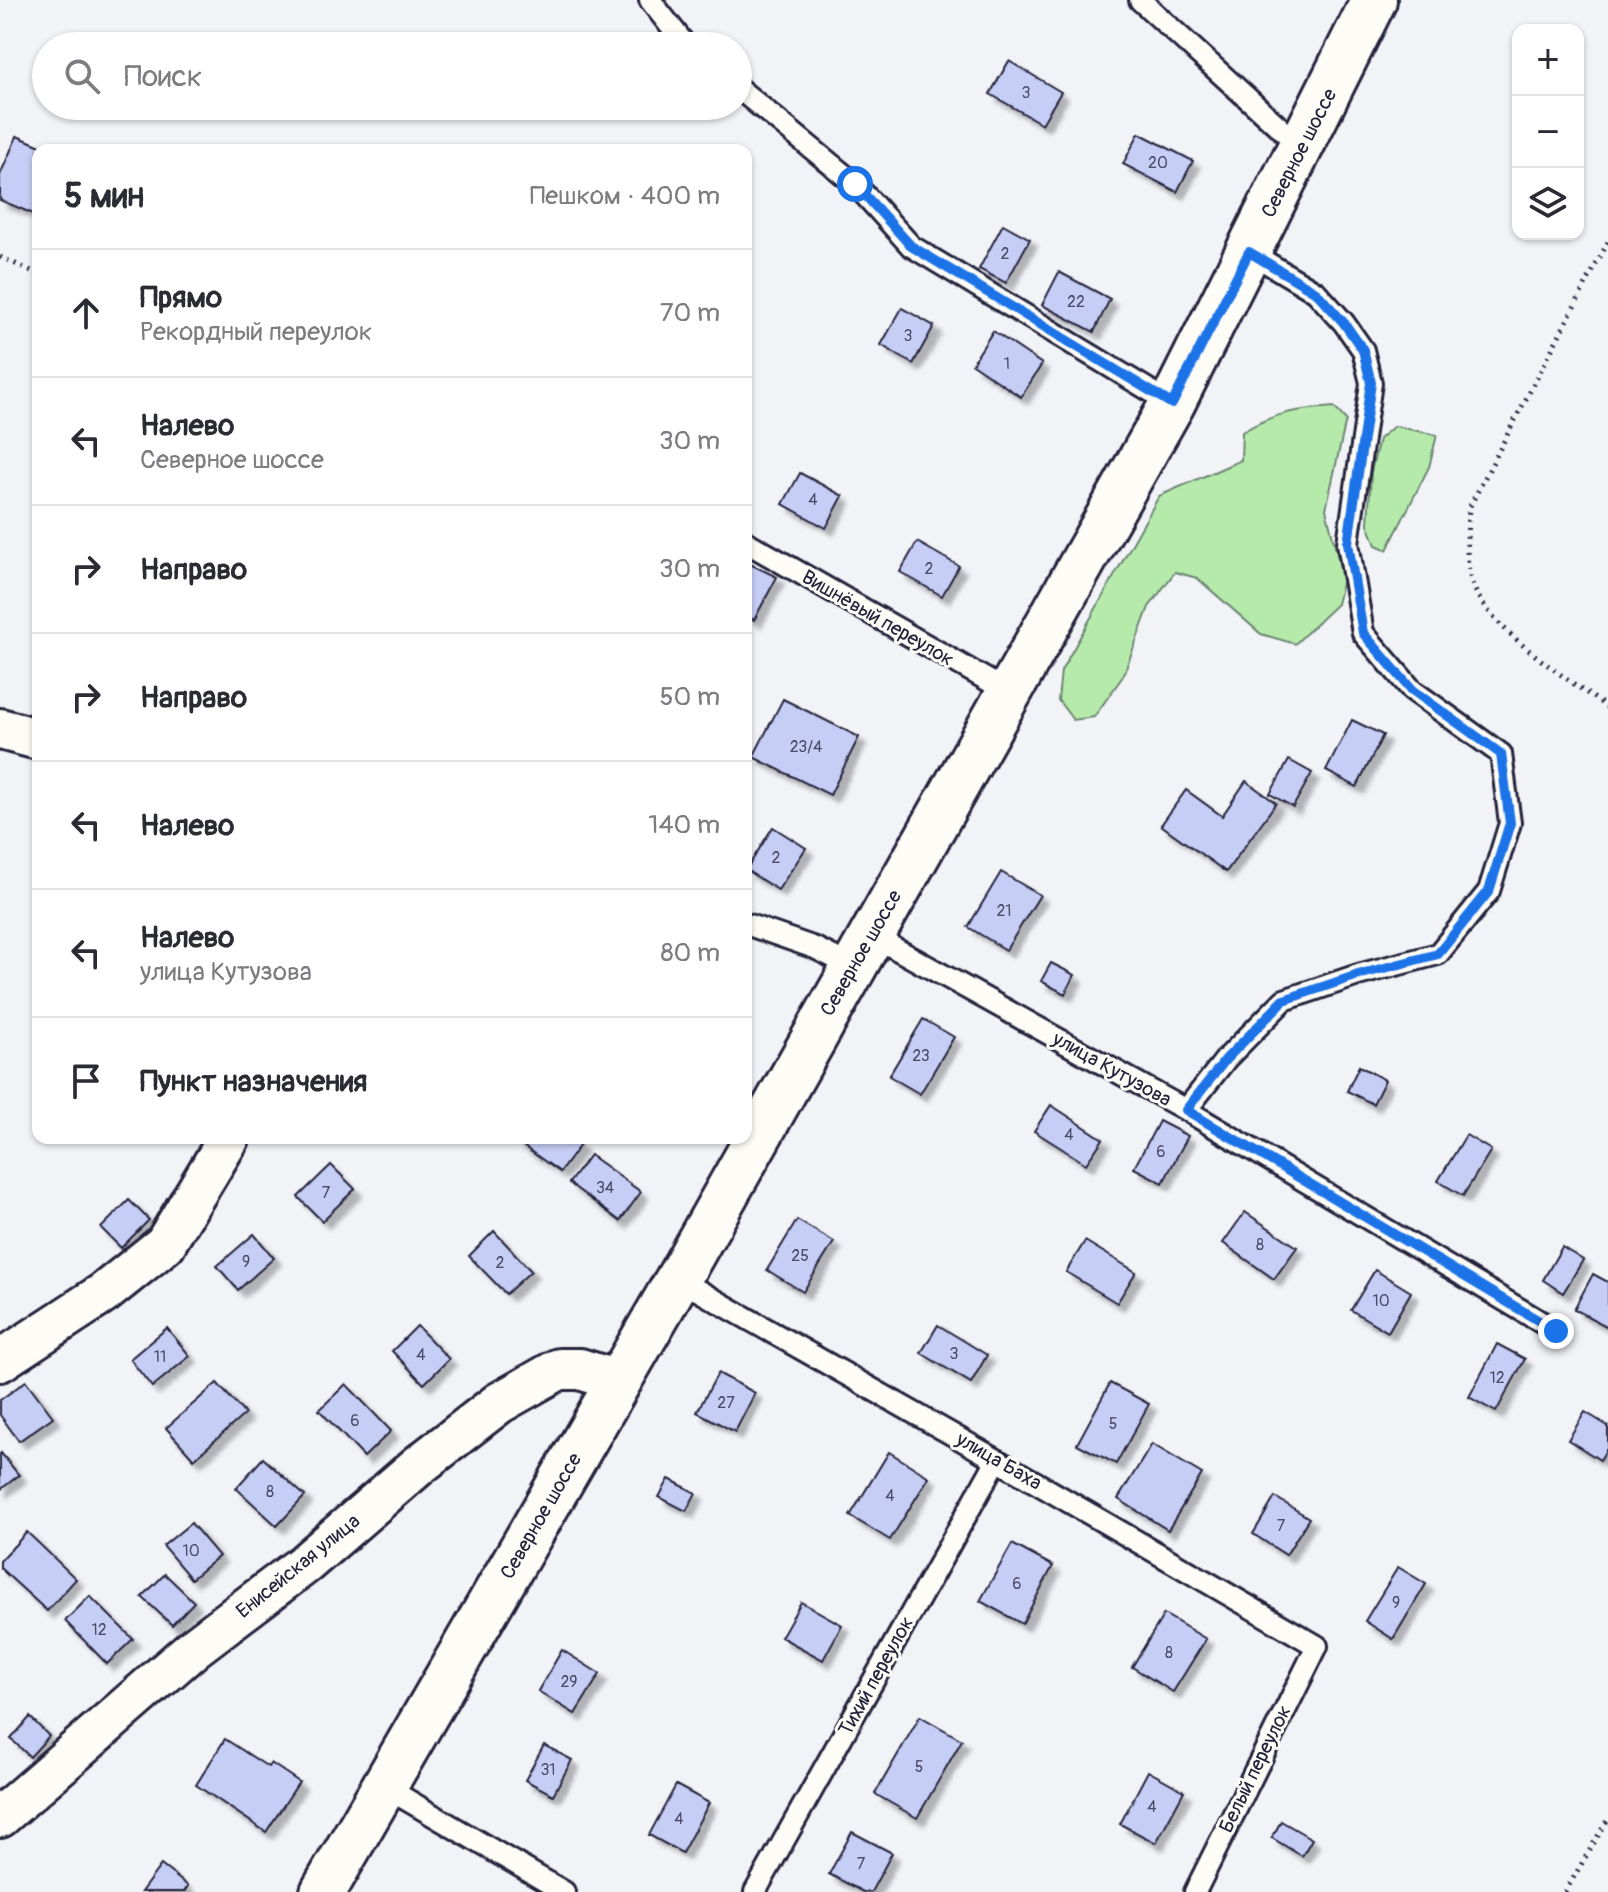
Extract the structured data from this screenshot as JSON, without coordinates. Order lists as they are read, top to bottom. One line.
{"streets":{"main road":["Северное шоссе"],"street":["Енисейская улица"],"lane":["Вишнёвый переулок","улица Кутузова","улица Баха","Тихий переулок","Белый переулок"]},"crossings":[["Северное шоссе","Вишнёвый переулок"],["Северное шоссе","улица Кутузова"],["Северное шоссе","улица Баха"],["Северное шоссе","Енисейская улица"],["улица Баха","Тихий переулок"],["улица Баха","Белый переулок"]],"house_numbers":["3","20","2","22","3","1","4","2","23/4","2","21","23","4","6","34","7","8","25","9","2","10","3","4","11","12","27","6","5","8","4","7","10","6","9","12","8","29","5","31","4","4","7"],"page":{"map_buttons":["+","−"],"search":"Поиск","heading":["5 мин","Пешком · 400 m"],"list":[["Прямо","Рекордный переулок","70 m"],["Налево","Северное шоссе","30 m"],["Направо","30 m"],["Направо","50 m"],["Налево","140 m"],["Налево","улица Кутузова","80 m"],"Пункт назначения"]}}
